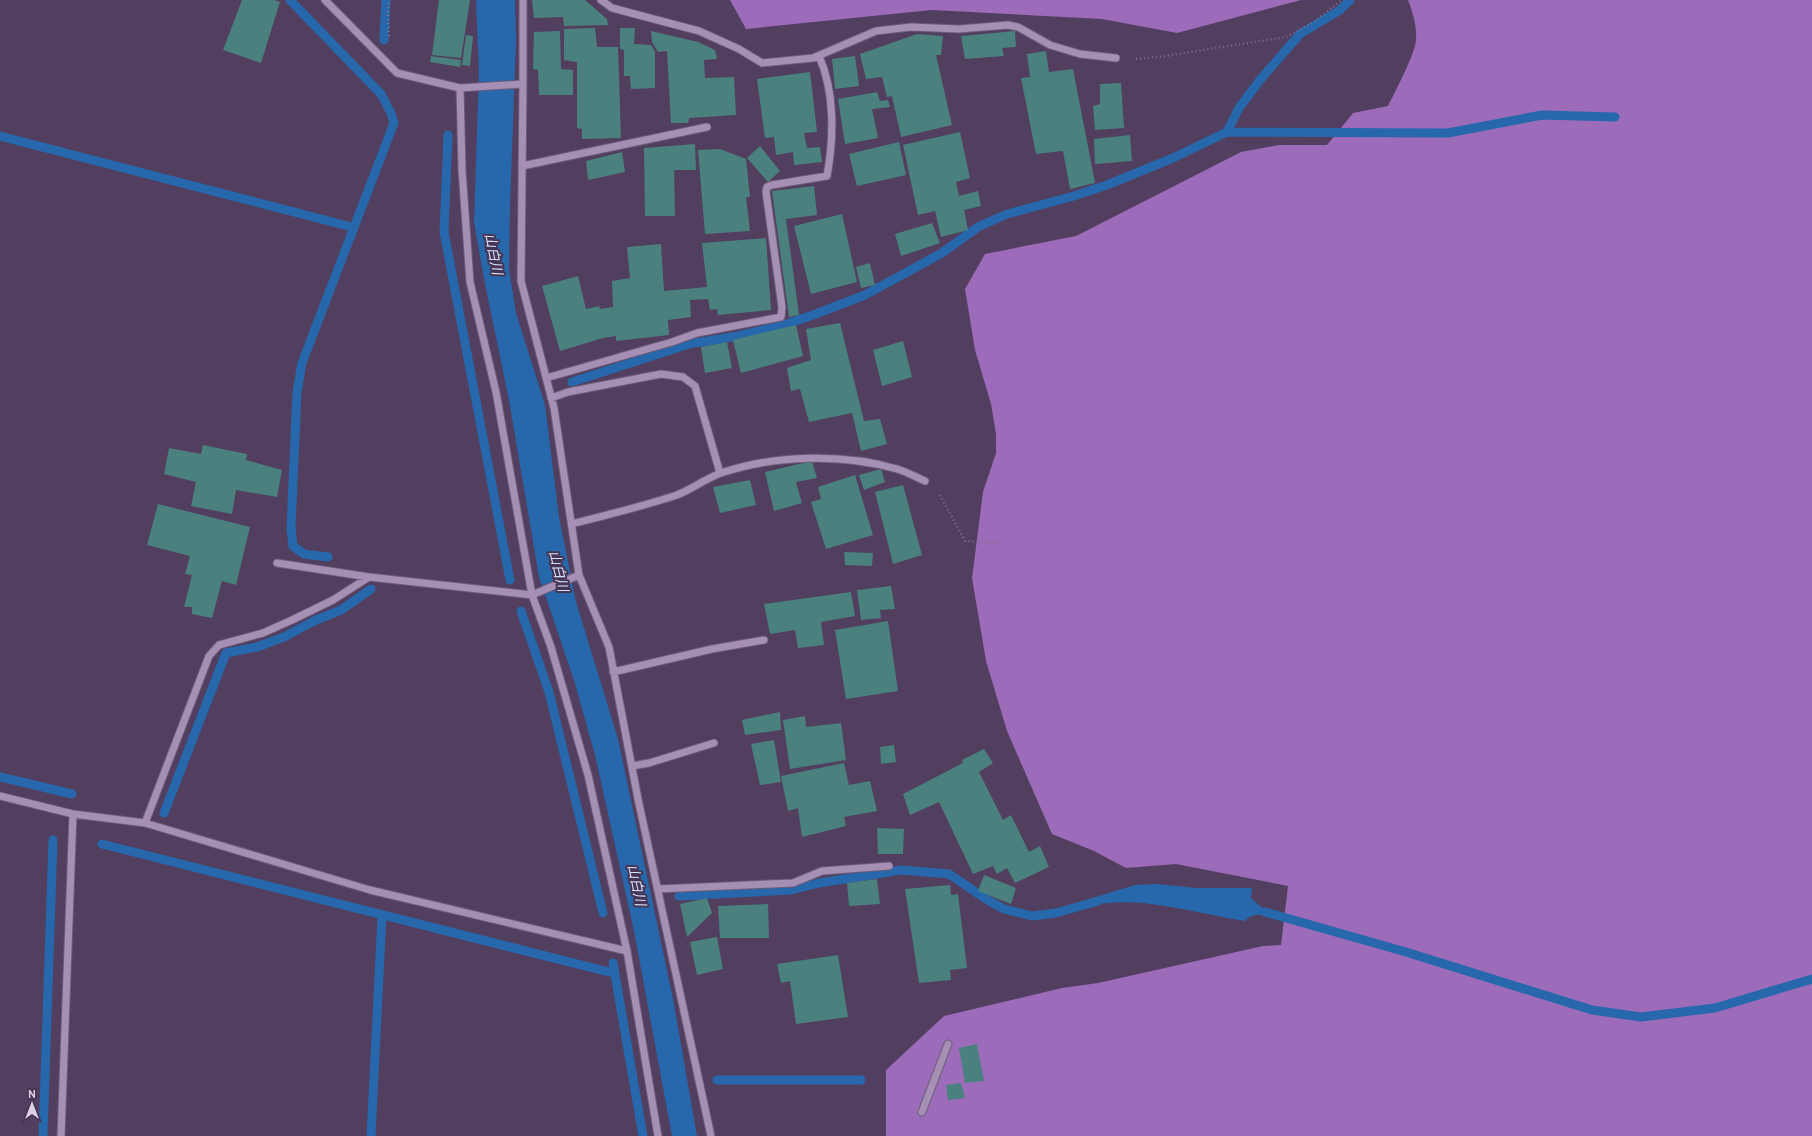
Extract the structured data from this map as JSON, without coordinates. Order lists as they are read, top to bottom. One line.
{"water":["山白川"],"north":"top"}
